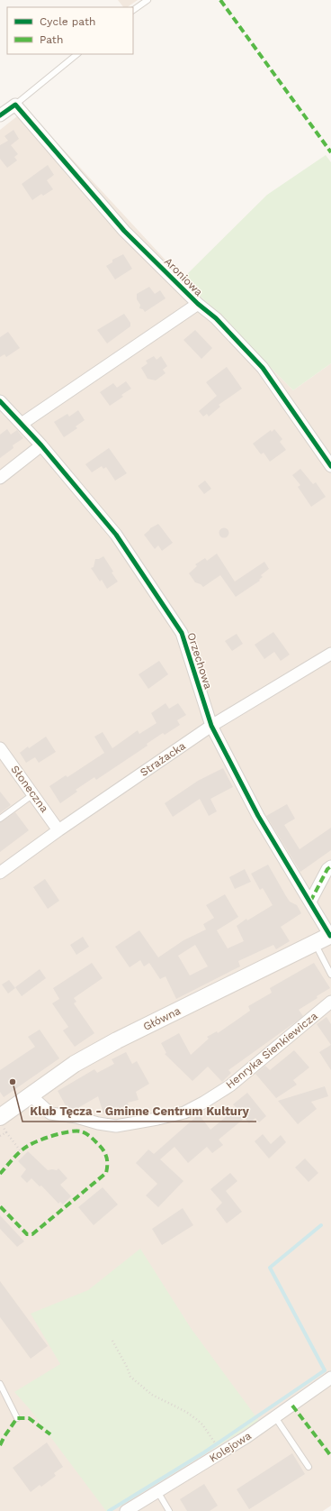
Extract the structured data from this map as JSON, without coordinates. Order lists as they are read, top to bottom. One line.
{"streets":{"street":["Aroniowa","Orzechowa","Strażacka","Słoneczna","Główna","Henryka Sienkiewicza","Kolejowa"]},"crossings":[["Orzechowa","Strażacka"],["Orzechowa","Główna"],["Strażacka","Słoneczna"],["Główna","Henryka Sienkiewicza"]],"places":["Klub Tęcza - Gminne Centrum Kultury"],"legend":["Cycle path","Path"]}
